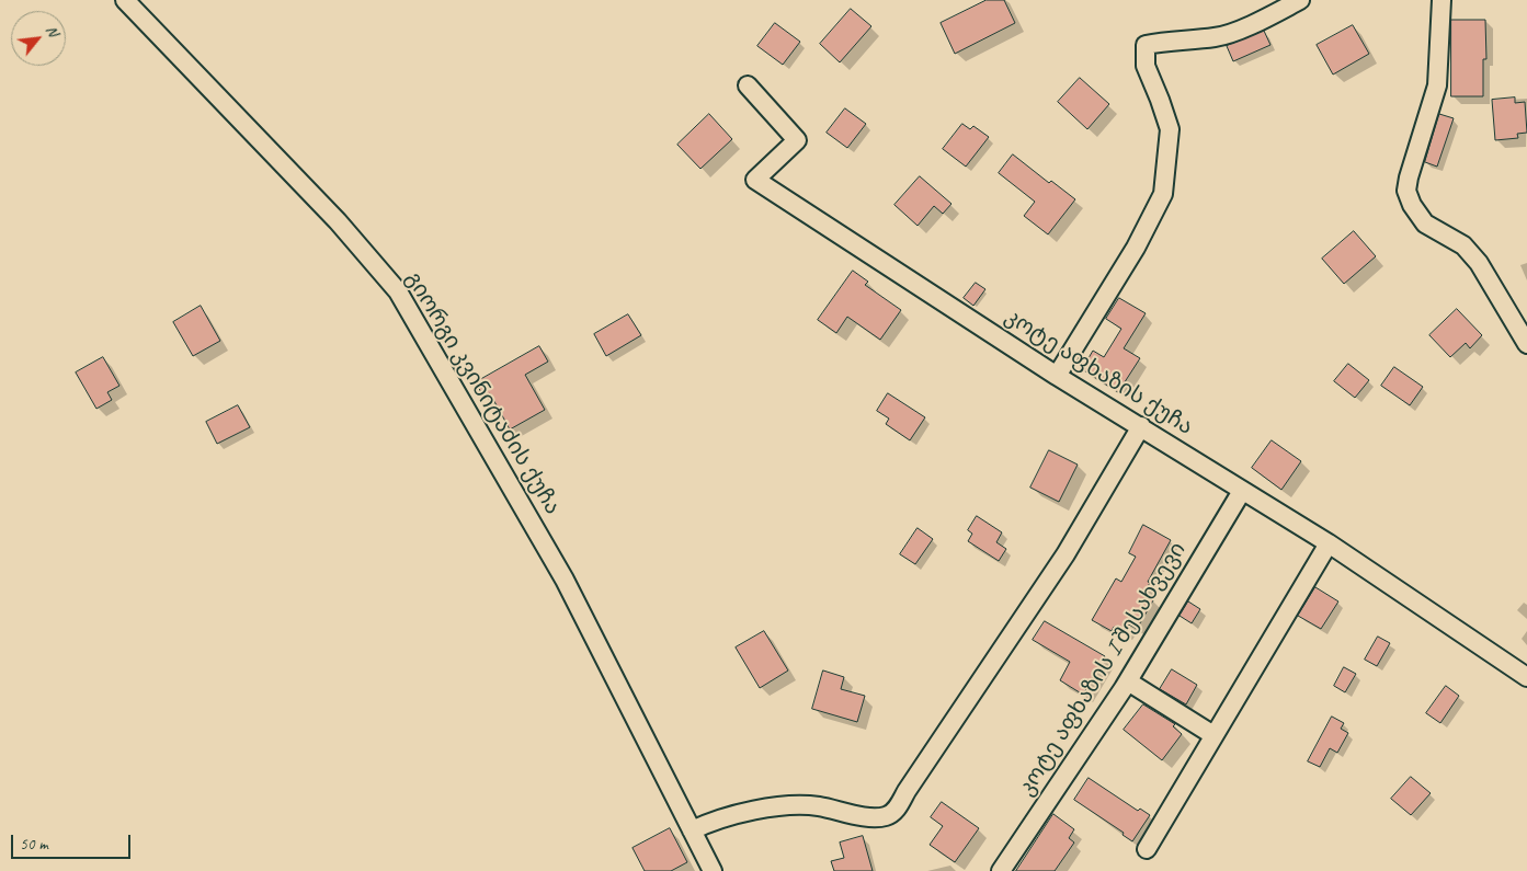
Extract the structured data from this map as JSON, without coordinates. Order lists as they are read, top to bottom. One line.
{"streets":{"street":["კოტე აფხაზის ქუჩა","გიორგი კვინიტაძის ქუჩა","კოტე აფხაზის I შესახვევი"]},"crossings":[["კოტე აფხაზის ქუჩა","კოტე აფხაზის I შესახვევი"]],"scale_bar":"50 m","north":"top right"}
